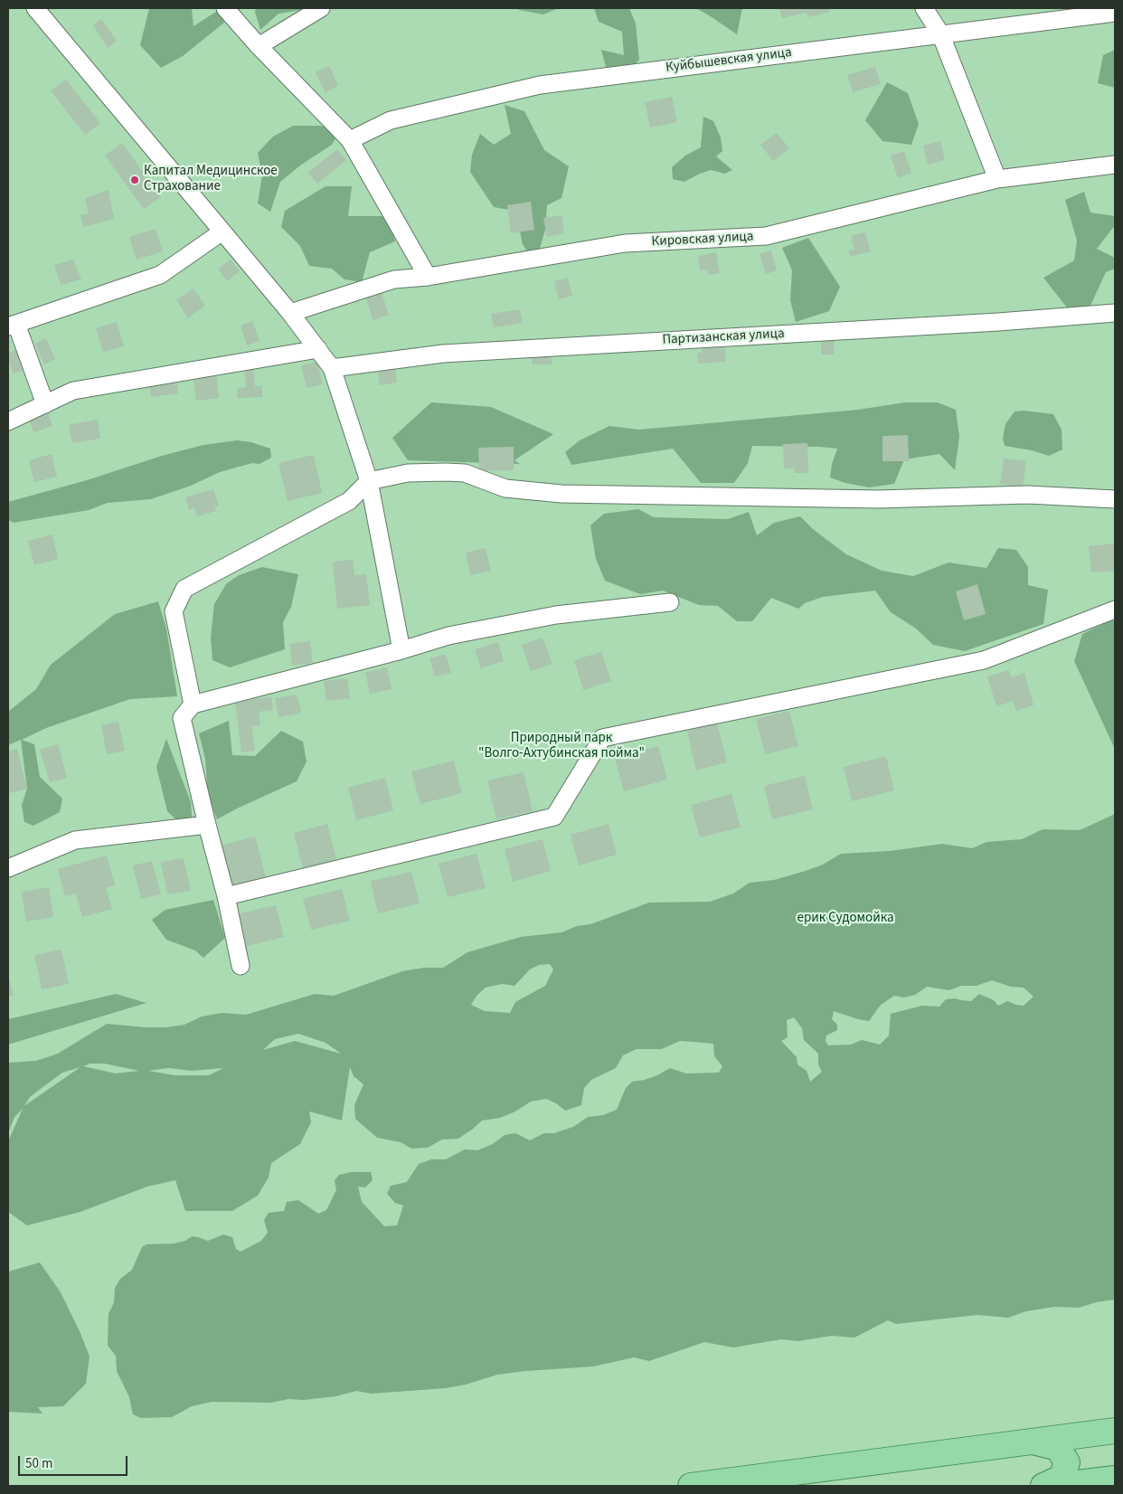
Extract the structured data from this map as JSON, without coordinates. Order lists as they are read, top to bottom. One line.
{"streets":{"street":["Куйбышевская улица","Кировская улица","Партизанская улица"]},"parks":["Природный парк \"Волго-Ахтубинская пойма\"","ерик Судомойка"],"places":["Капитал Медицинское Страхование"],"scale_bar":"50 m"}
